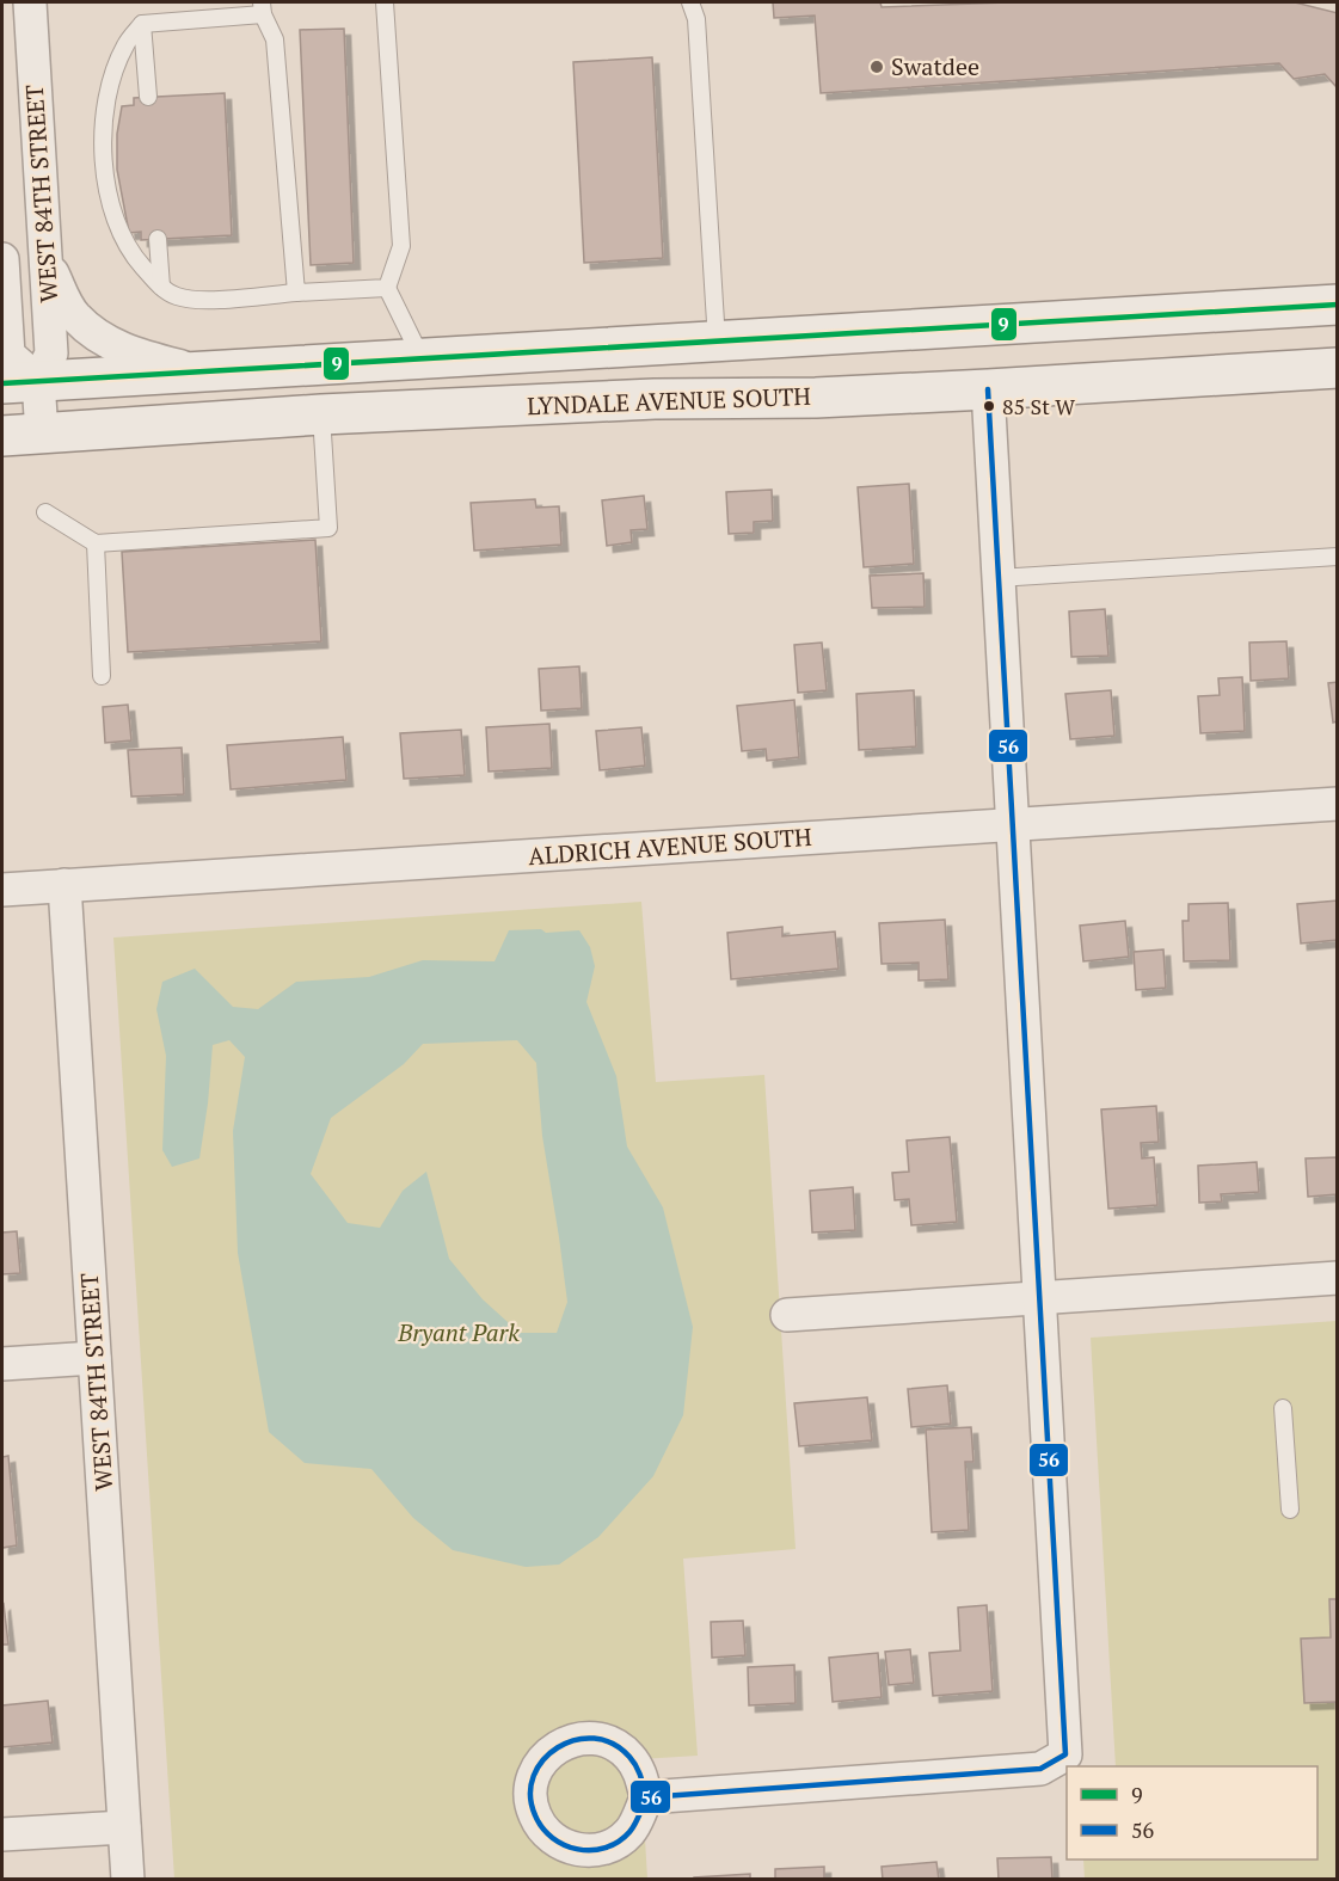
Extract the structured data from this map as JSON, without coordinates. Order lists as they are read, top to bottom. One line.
{"streets":{"main road":["LYNDALE AVENUE SOUTH"],"street":["WEST 84TH STREET","ALDRICH AVENUE SOUTH"]},"crossings":[["WEST 84TH STREET","LYNDALE AVENUE SOUTH"],["WEST 84TH STREET","ALDRICH AVENUE SOUTH"]],"parks":["Bryant Park"],"places":["Swatdee","85 St W"],"lines":["transit line 9","transit line 56"],"legend":["9","56"]}
